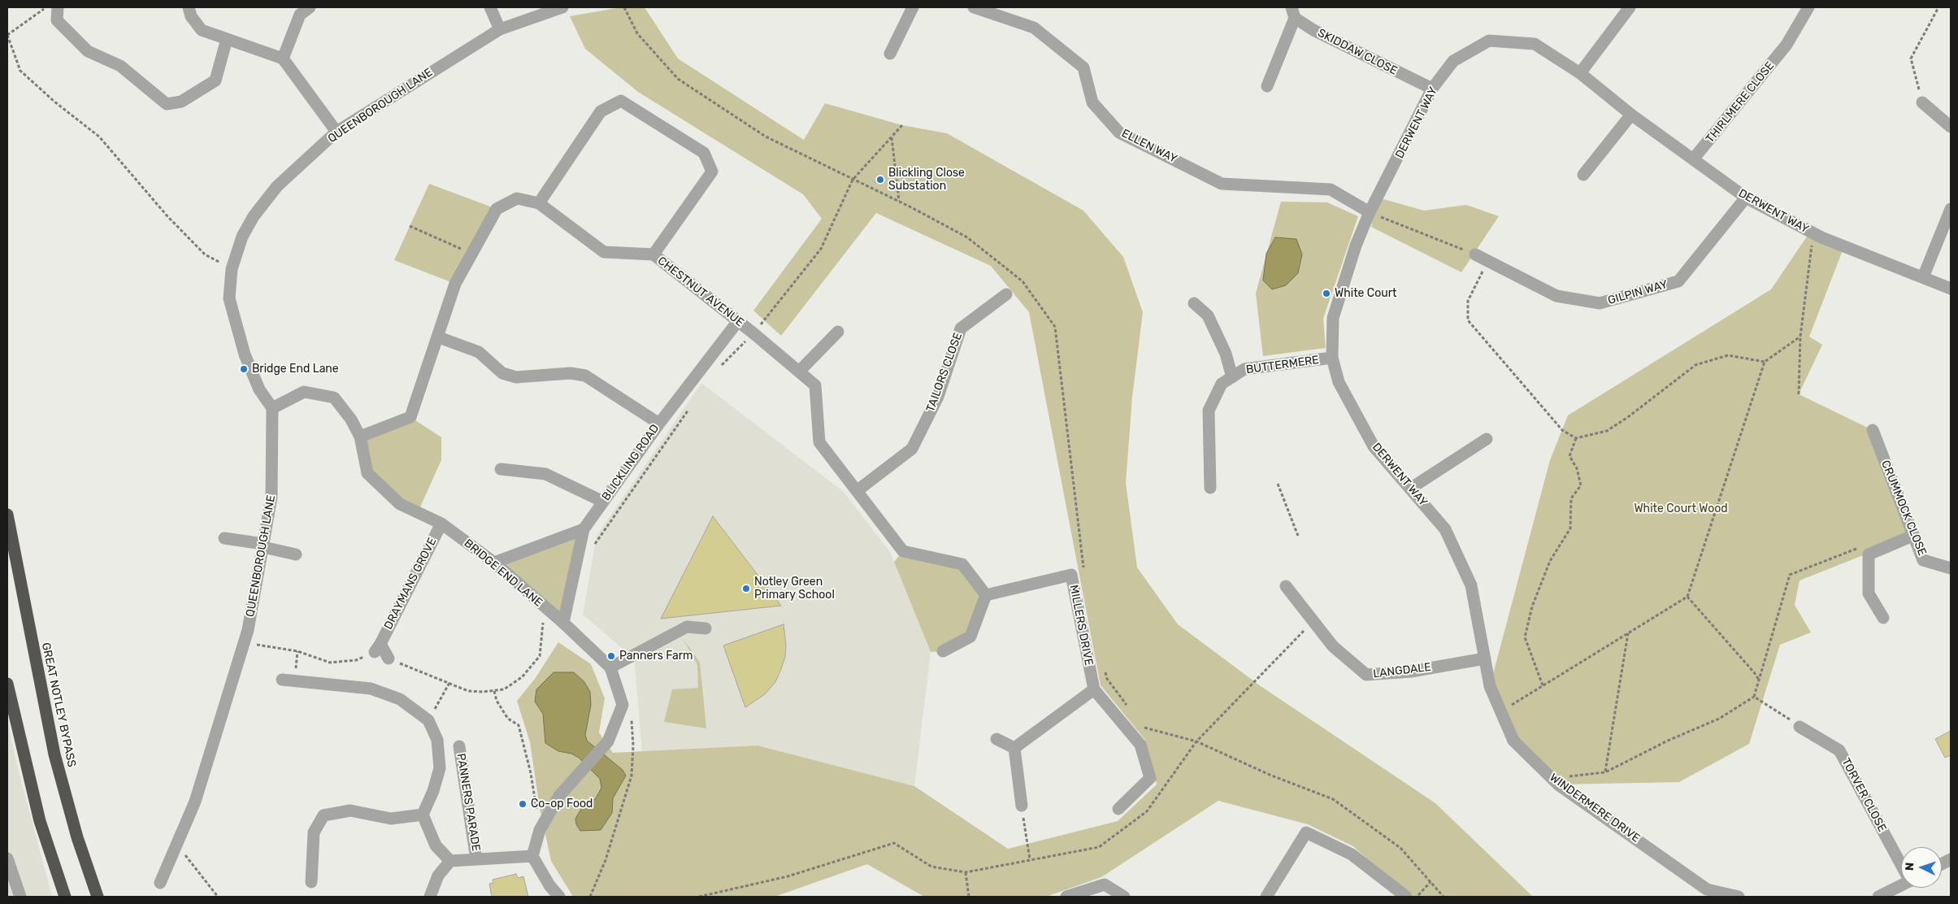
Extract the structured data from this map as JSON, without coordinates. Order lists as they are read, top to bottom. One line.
{"streets":{"highway":["GREAT NOTLEY BYPASS"],"street":["SKIDDAW CLOSE","THIRLMERE CLOSE","QUEENBOROUGH LANE","DERWENT WAY","ELLEN WAY","CHESTNUT AVENUE","GILPIN WAY","BUTTERMERE","TAILORS CLOSE","BLICKLING ROAD","CRUMMOCK CLOSE","BRIDGE END LANE","DRAYMANS GROVE","MILLERS DRIVE","LANGDALE","TORVER CLOSE","PANNERS PARADE","WINDERMERE DRIVE"]},"crossings":[["SKIDDAW CLOSE","DERWENT WAY"],["THIRLMERE CLOSE","DERWENT WAY"],["QUEENBOROUGH LANE","BRIDGE END LANE"],["DERWENT WAY","ELLEN WAY"],["DERWENT WAY","GILPIN WAY"],["DERWENT WAY","BUTTERMERE"],["DERWENT WAY","WINDERMERE DRIVE"],["CHESTNUT AVENUE","TAILORS CLOSE"],["CHESTNUT AVENUE","BLICKLING ROAD"],["CHESTNUT AVENUE","BRIDGE END LANE"],["CHESTNUT AVENUE","MILLERS DRIVE"],["BLICKLING ROAD","BRIDGE END LANE"],["BRIDGE END LANE","DRAYMANS GROVE"],["LANGDALE","WINDERMERE DRIVE"]],"parks":["White Court Wood"],"places":["Blickling Close Substation","White Court","Bridge End Lane","Notley Green Primary School","Panners Farm","Co-op Food"],"north":"left"}
